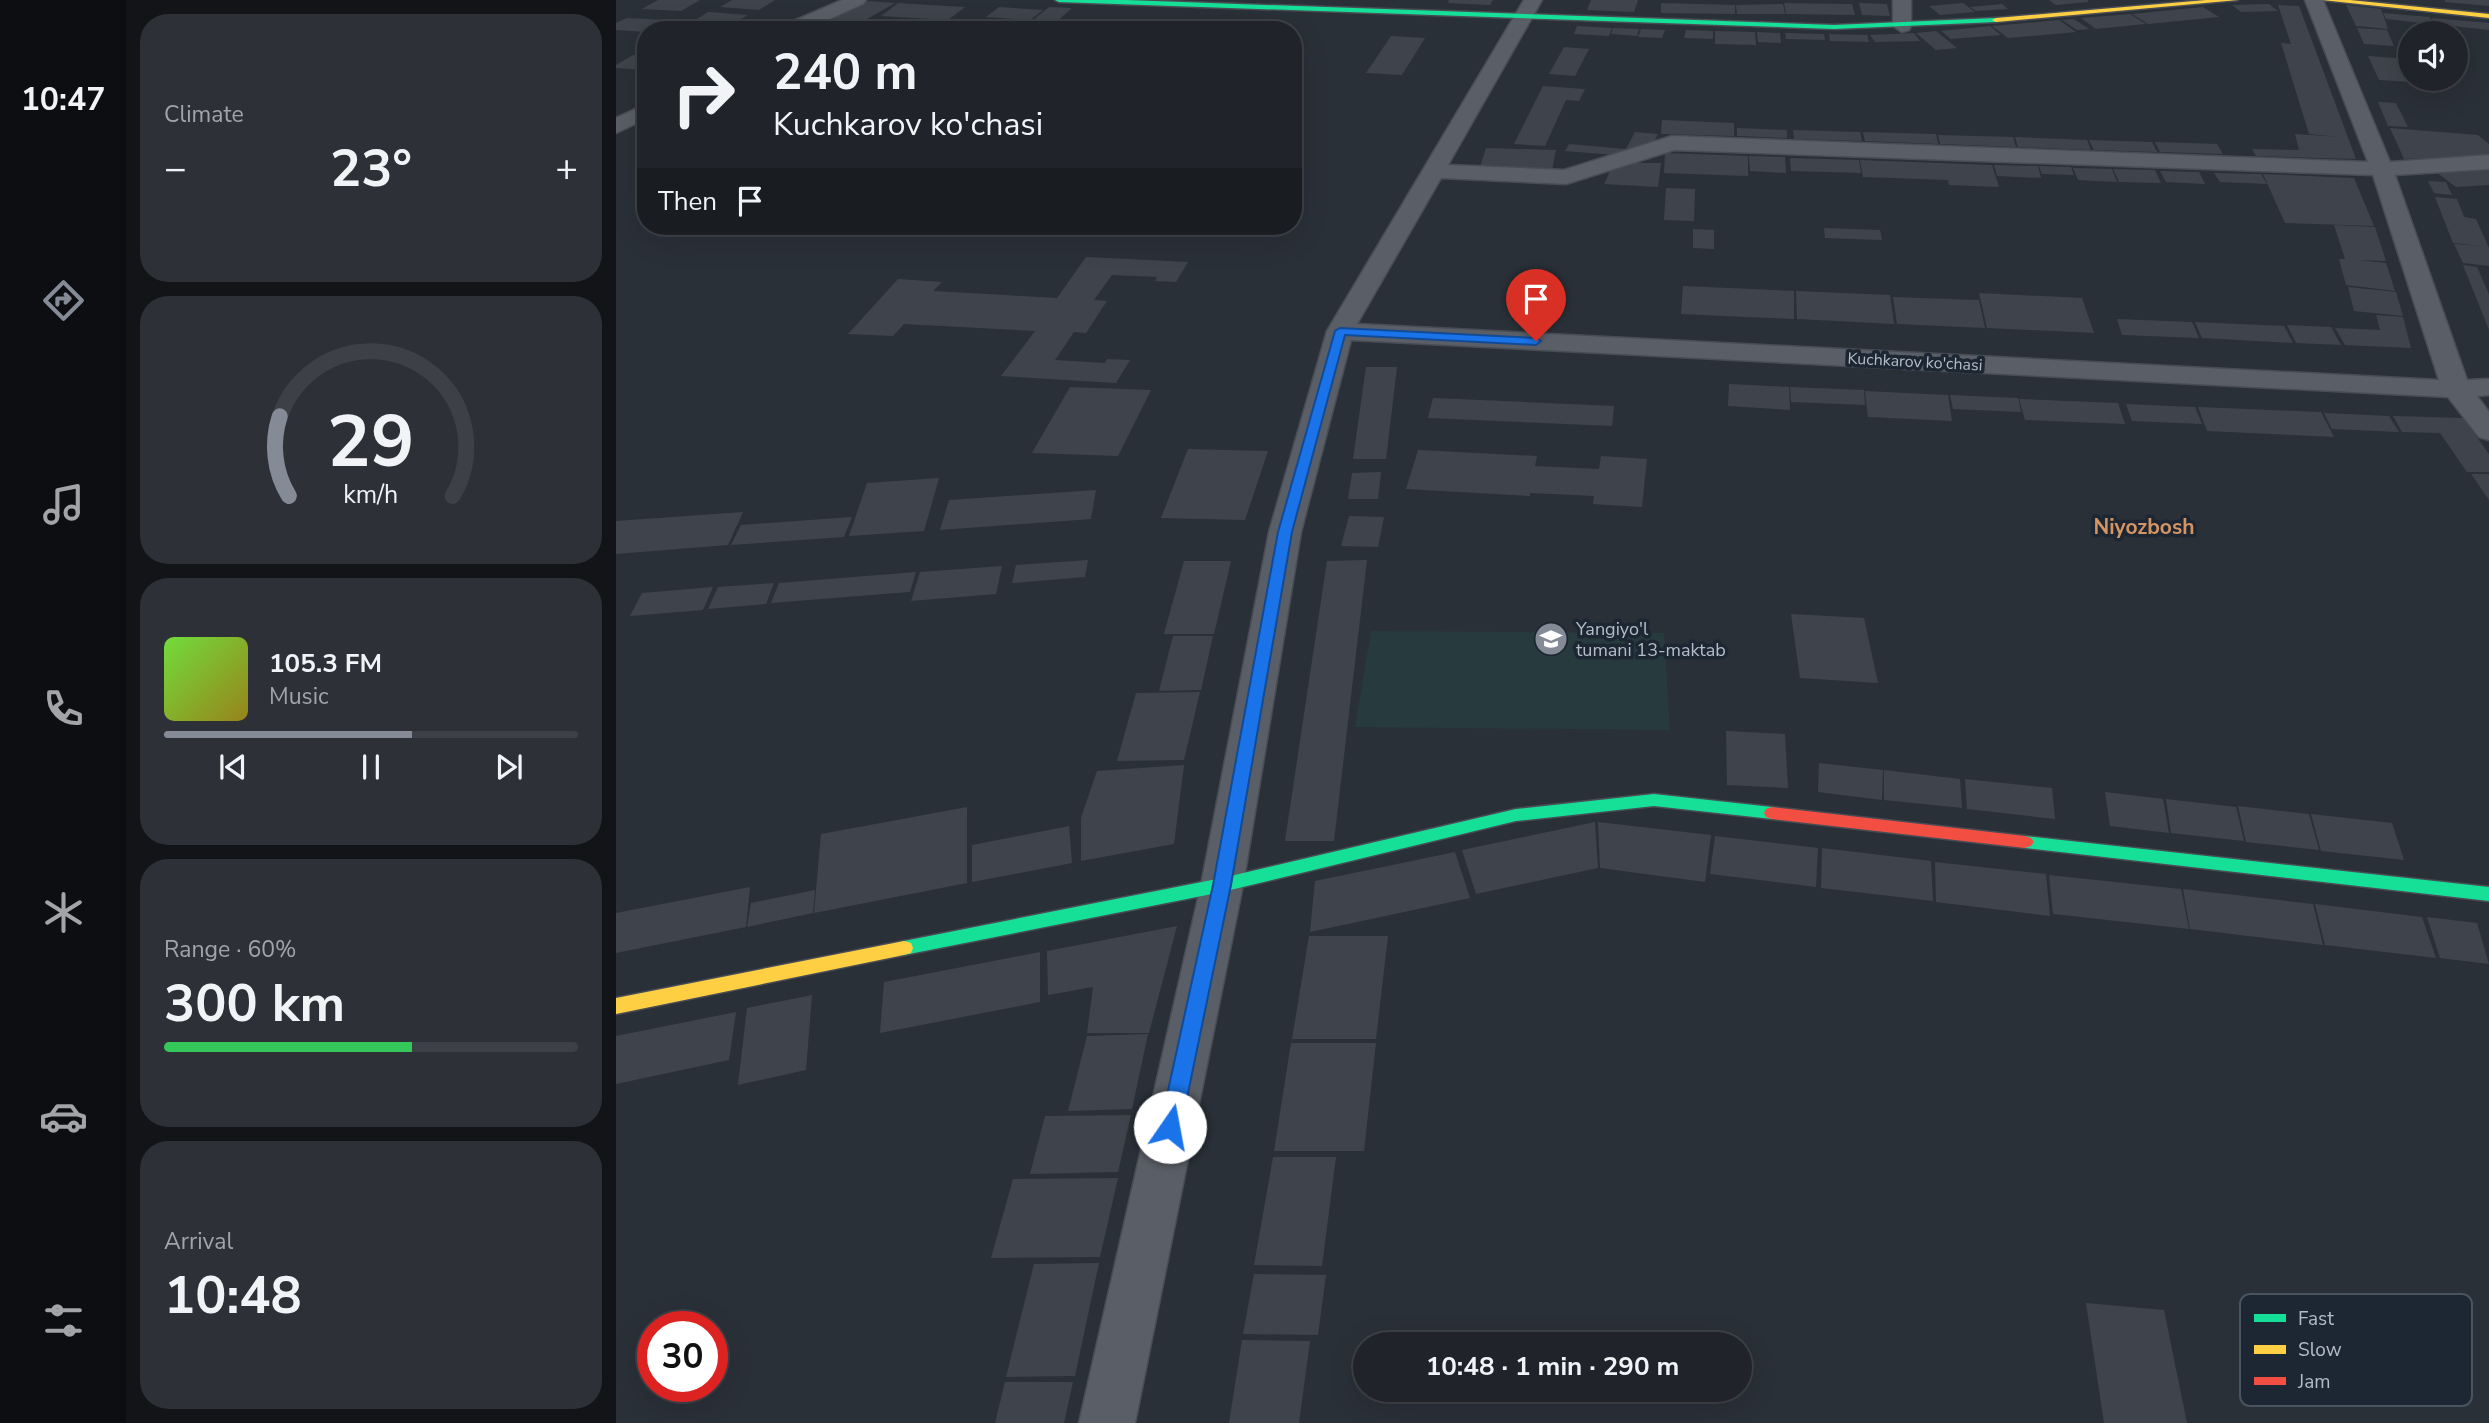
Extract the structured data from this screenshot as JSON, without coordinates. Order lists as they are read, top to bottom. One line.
{"streets":{"street":["Kuchkarov ko'chasi"]},"districts":["Niyozbosh"],"places":{"school or university":["Yangiyo'l tumani 13-maktab"]},"legend":["Fast","Slow","Jam"],"page":{"tabs":"10:47","tile":["Climate",["Range · 60%","300 km"],["Arrival","10:48"]],"turn":["240 m","Kuchkarov ko'chasi"],"heat":["−","23°","+"],"then":"Then","song":["105.3 FM","Music"],"limit":"30","trip":"10:48 · 1 min · 290 m","gauge":["29","km/h"]}}
